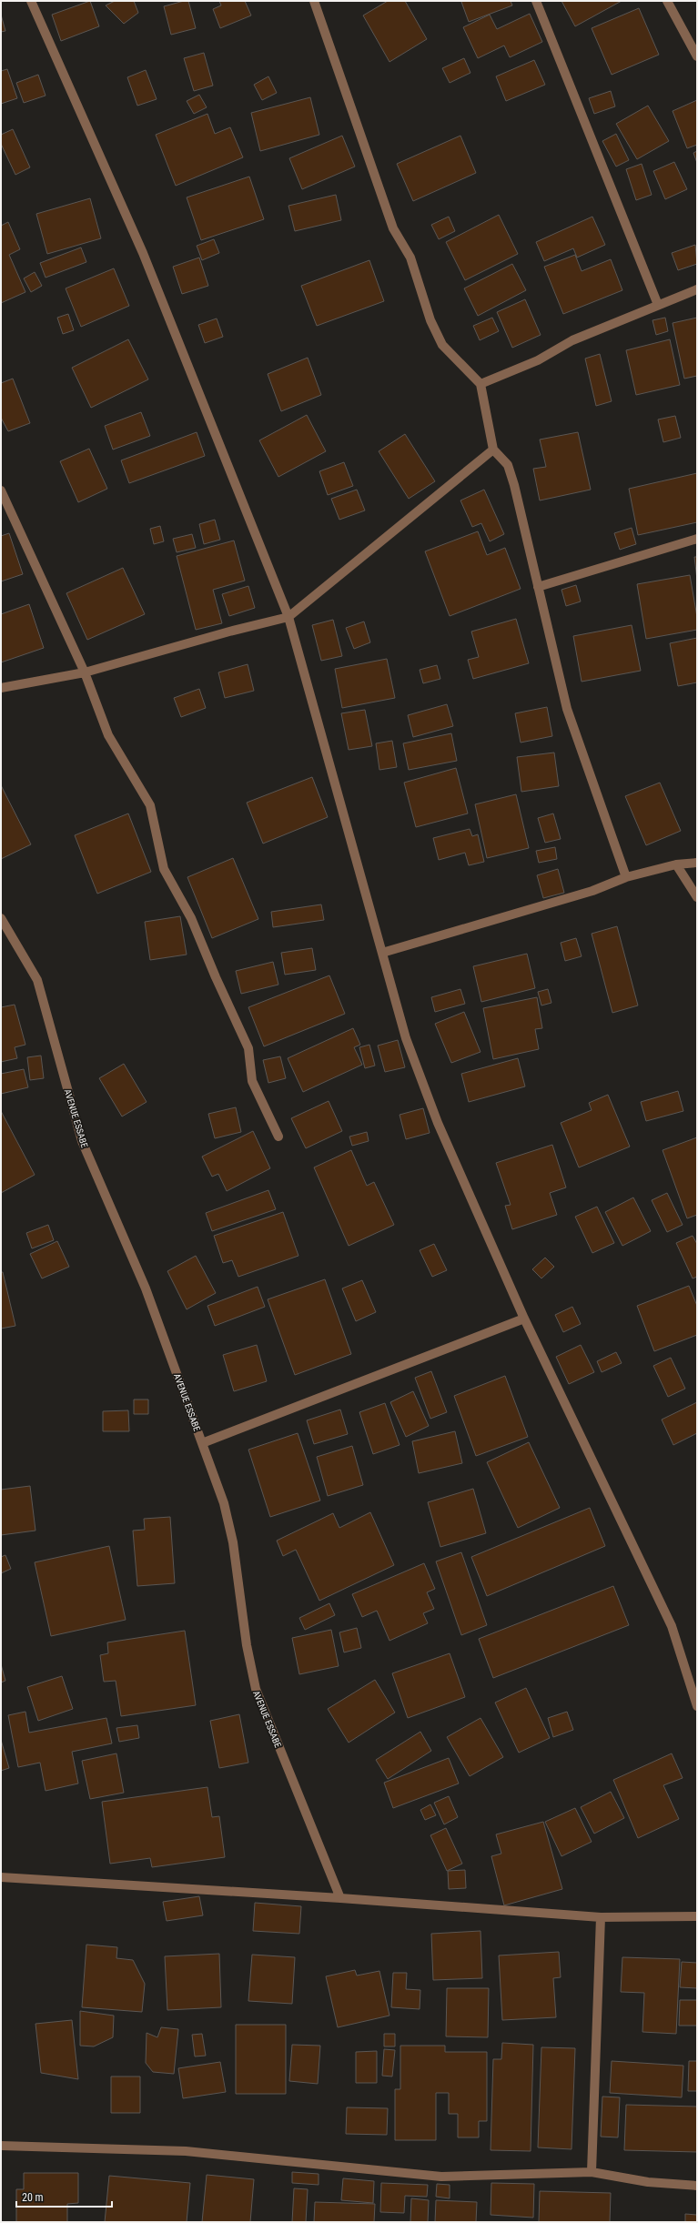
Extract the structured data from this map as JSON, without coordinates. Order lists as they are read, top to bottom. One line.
{"streets":{"street":["AVENUE ESSABE"]},"scale_bar":"20 m"}
